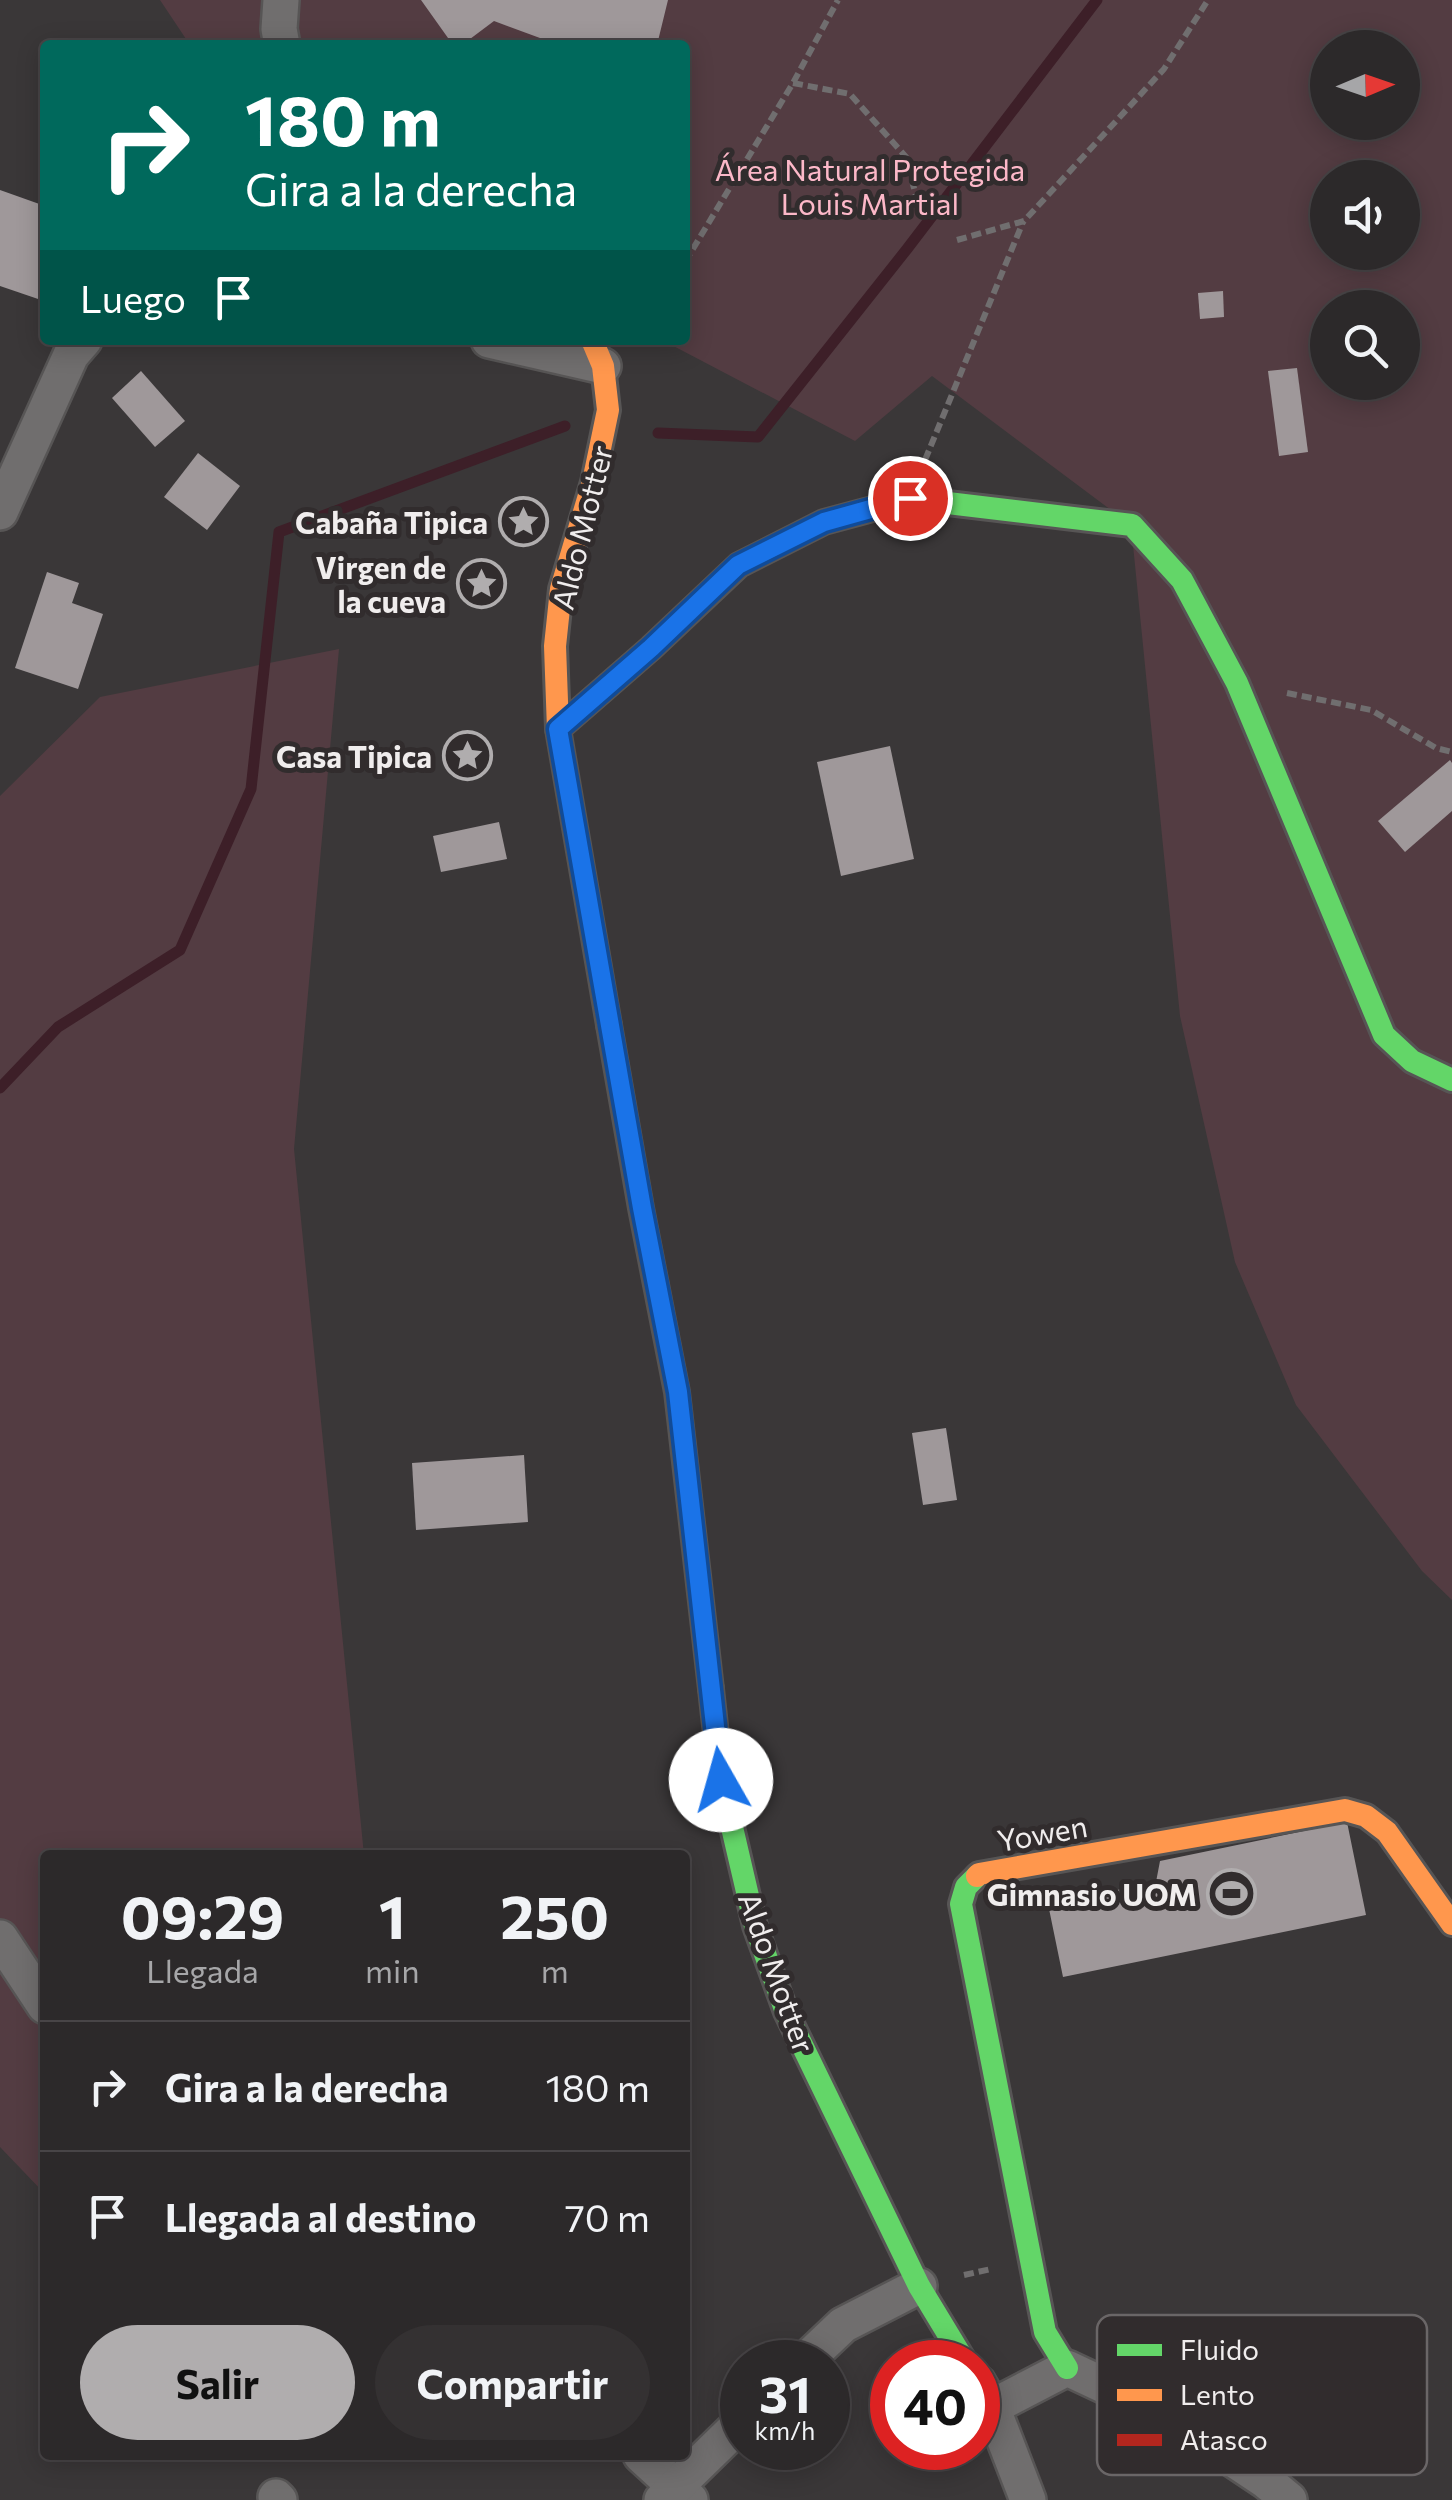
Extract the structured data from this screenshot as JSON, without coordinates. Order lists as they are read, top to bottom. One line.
{"streets":{"street":["Aldo Motter","Yowen"]},"parks":["Área Natural Protegida Louis Martial"],"places":{"place":["Cabaña Tipica","Virgen de la cueva","Casa Tipica"],"sports":["Gimnasio UOM"]},"legend":["Fluido","Lento","Atasco"],"north":"right","page":{"turn":["180 m","Gira a la derecha"],"then":"Luego","eta":["09:29","Llegada","1","min","250","m"],"list":[{"name":"Gira a la derecha","value":"180 m"},{"name":"Llegada al destino","value":"70 m"}],"buttons":["Salir","Compartir"],"speed":"31 km/h","limit":"40"}}
